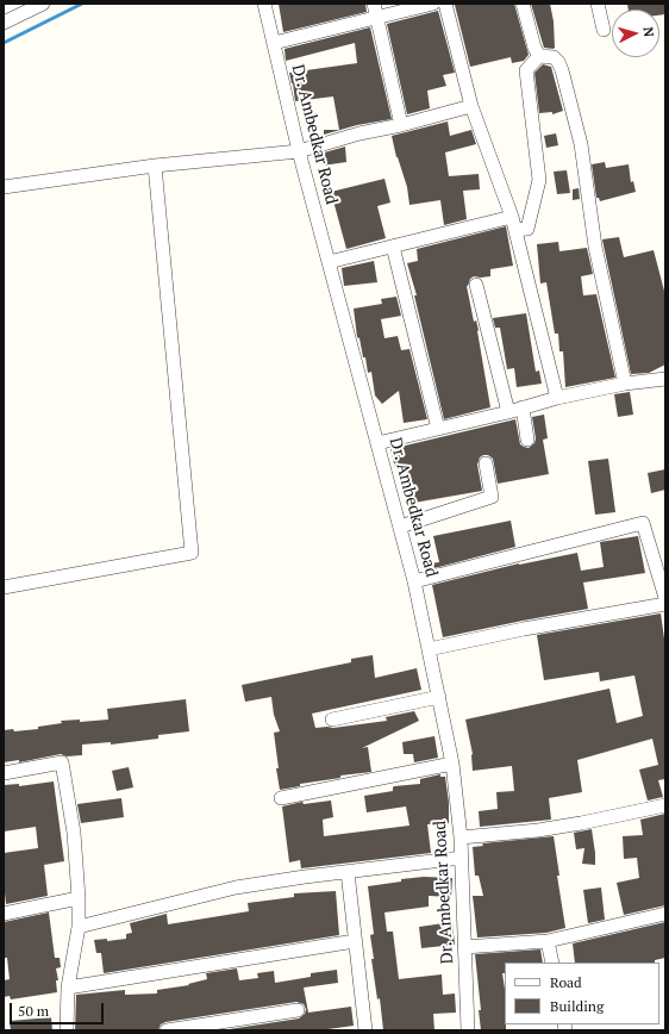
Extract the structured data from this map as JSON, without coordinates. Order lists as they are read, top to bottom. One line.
{"streets":{"street":["Dr. Ambedkar Road"]},"legend":["Road","Building"],"scale_bar":"50 m","north":"right"}
